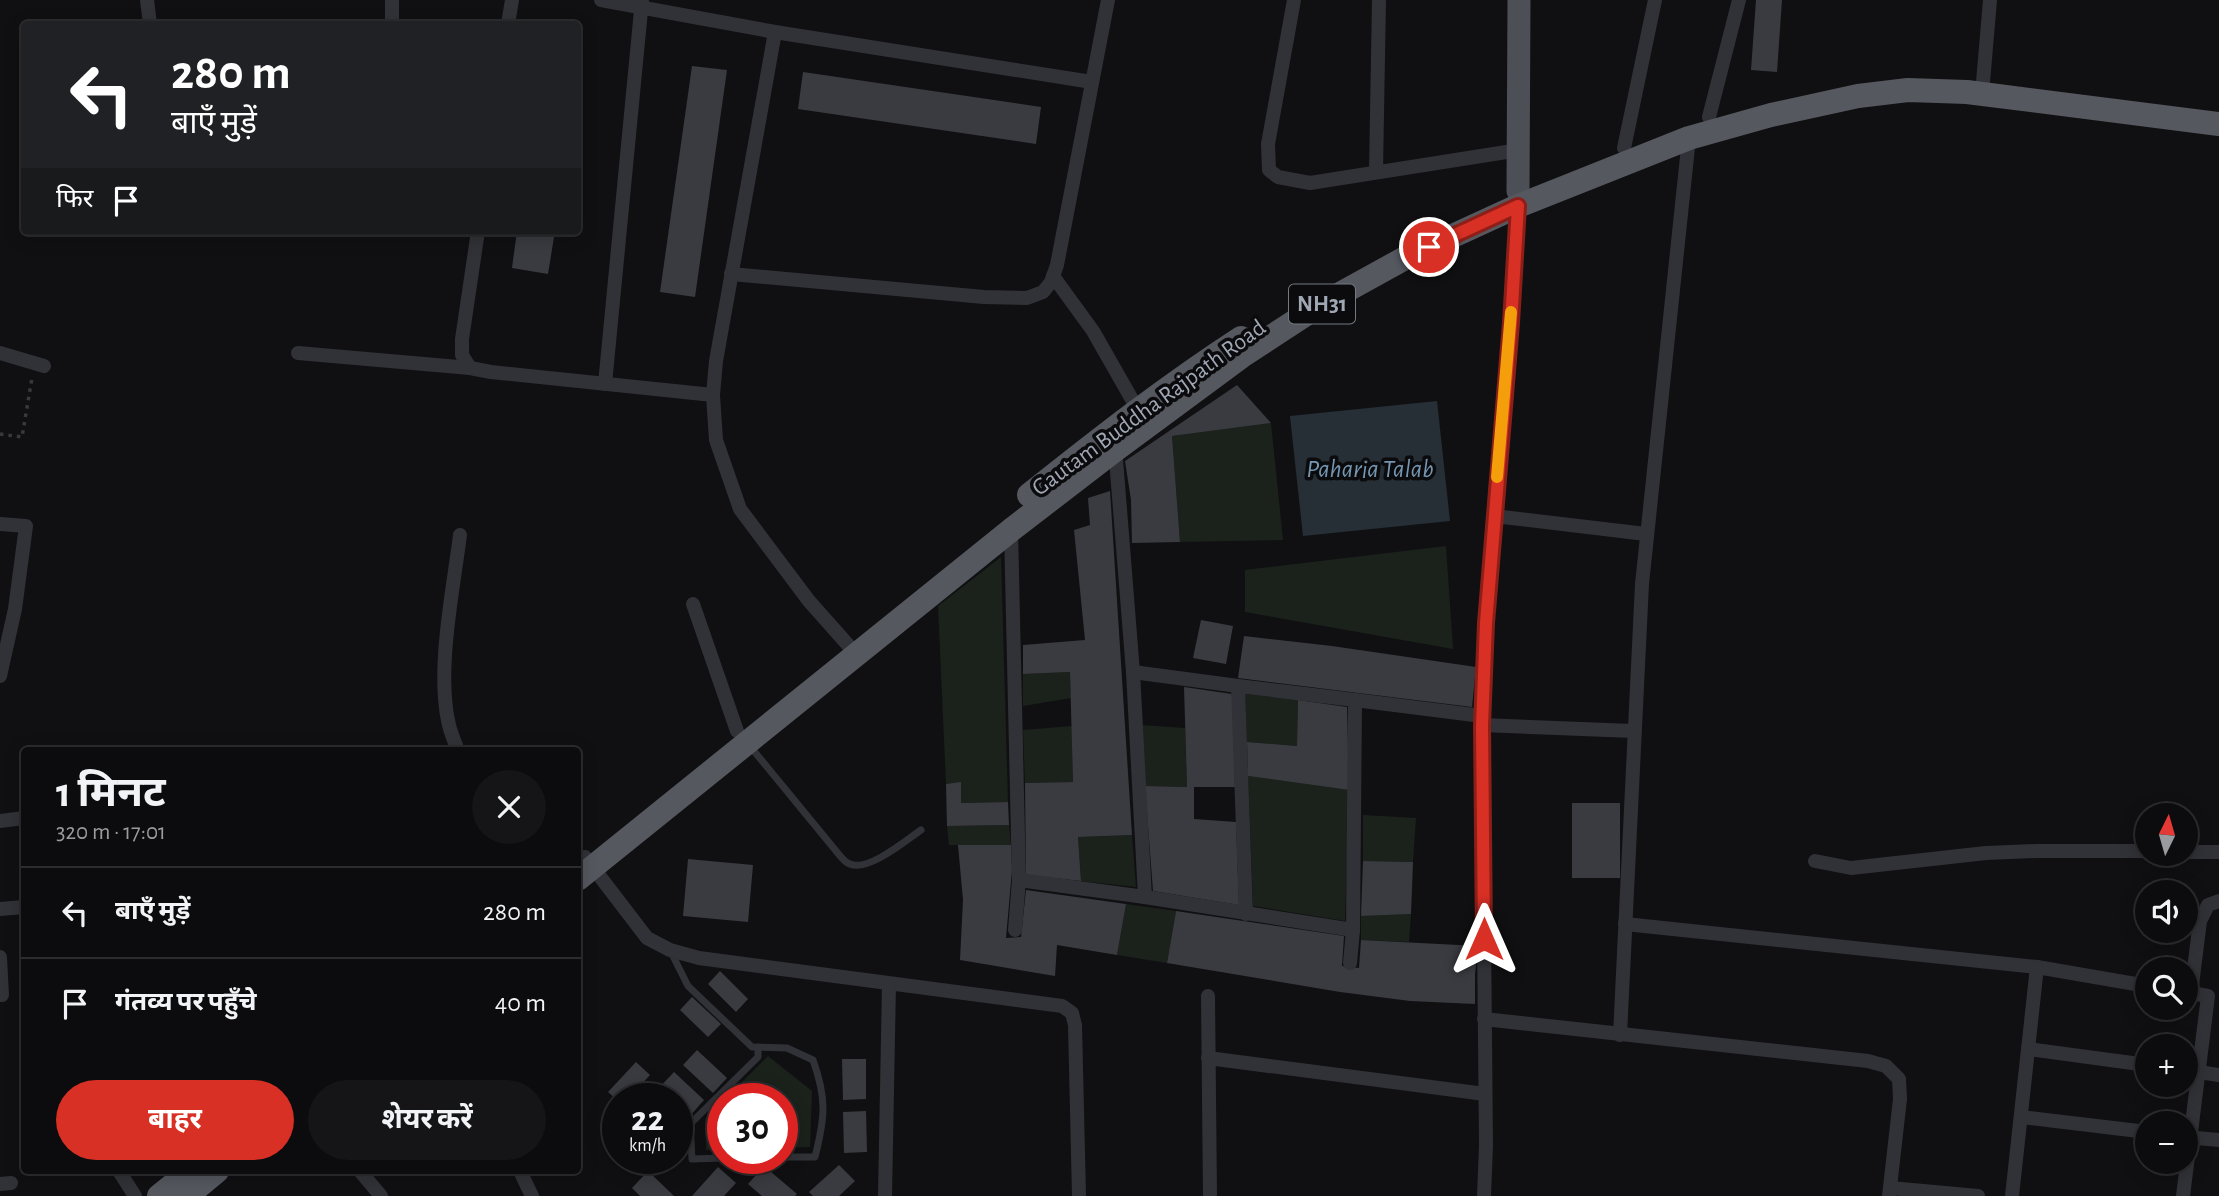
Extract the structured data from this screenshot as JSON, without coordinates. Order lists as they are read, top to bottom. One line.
{"streets":{"highway":["NH31","Gautam Buddha Rajpath Road"]},"crossings":[["NH31","Gautam Buddha Rajpath Road"]],"water":["Paharia Talab"],"north":"top","page":{"turn":["280 m","बाएँ मुड़ें"],"then":"फिर","heading":["1 मिनट","320 m · 17:01"],"map_buttons":["+","−"],"list":[{"name":"बाएँ मुड़ें","value":"280 m"},{"name":"गंतव्य पर पहुँचे","value":"40 m"}],"buttons":["बाहर","शेयर करें"],"speed":"22 km/h","limit":"30"}}
